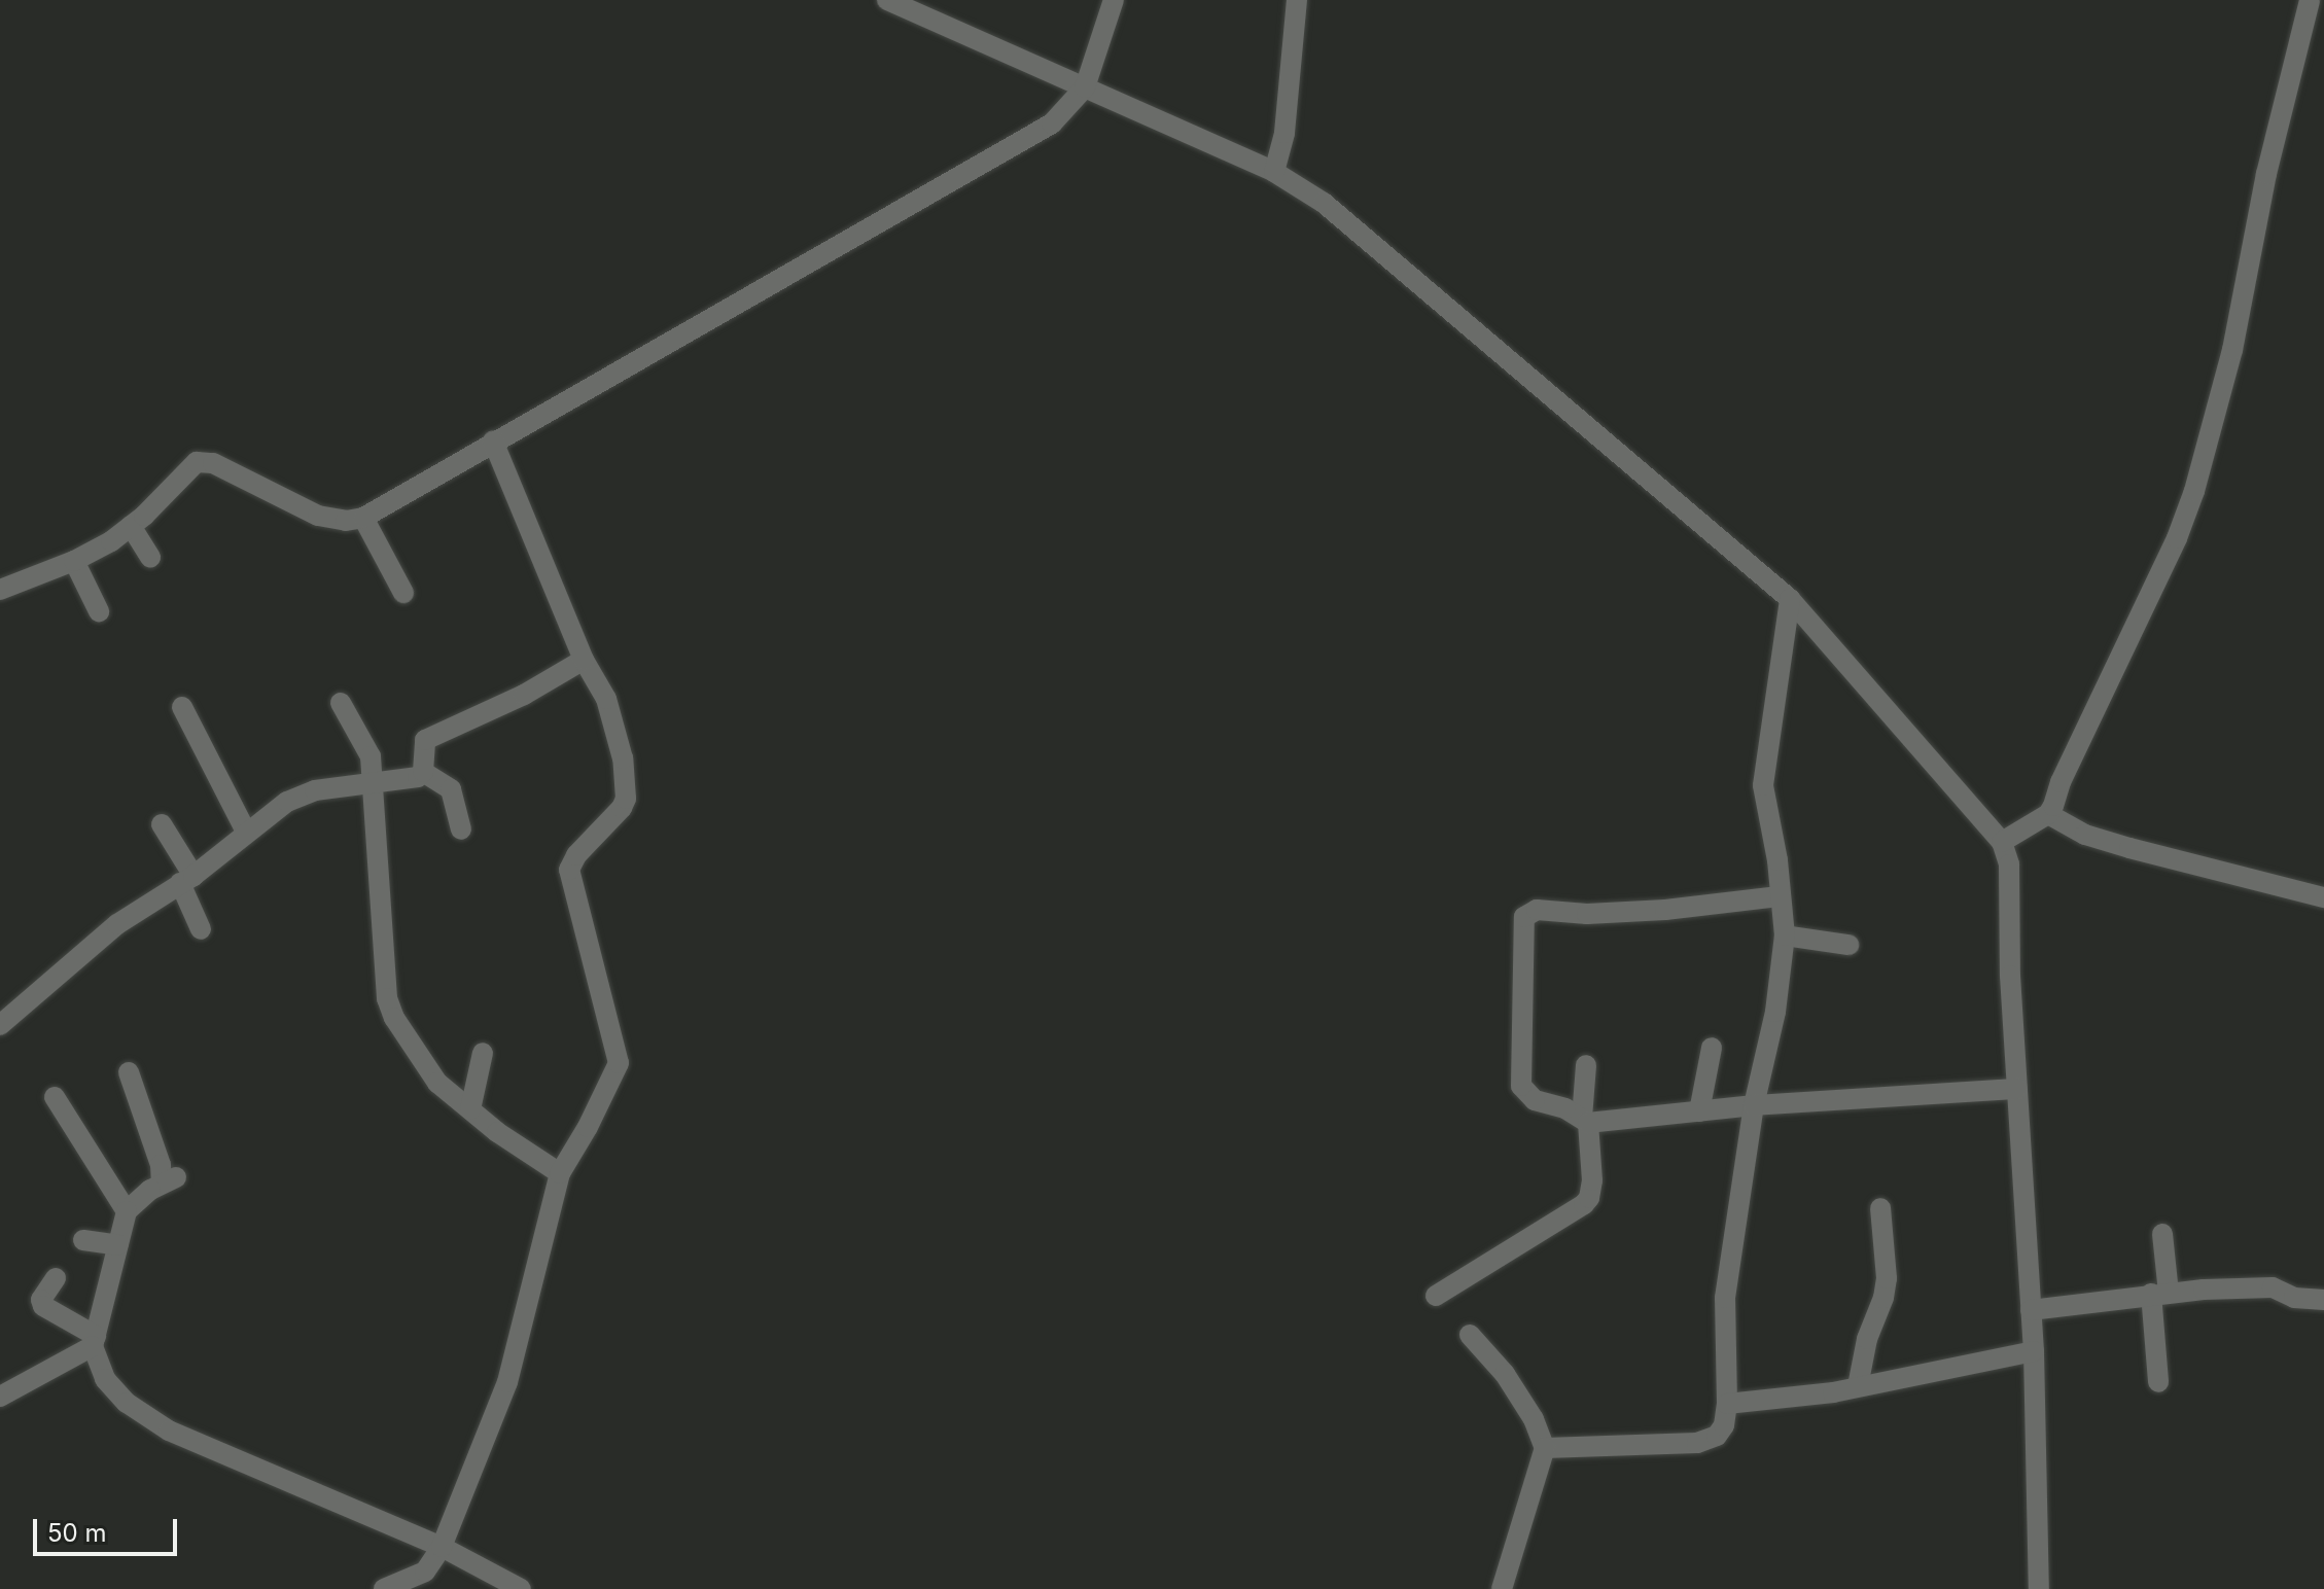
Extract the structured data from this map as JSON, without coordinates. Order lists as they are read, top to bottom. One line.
{"scale_bar":"50 m"}
